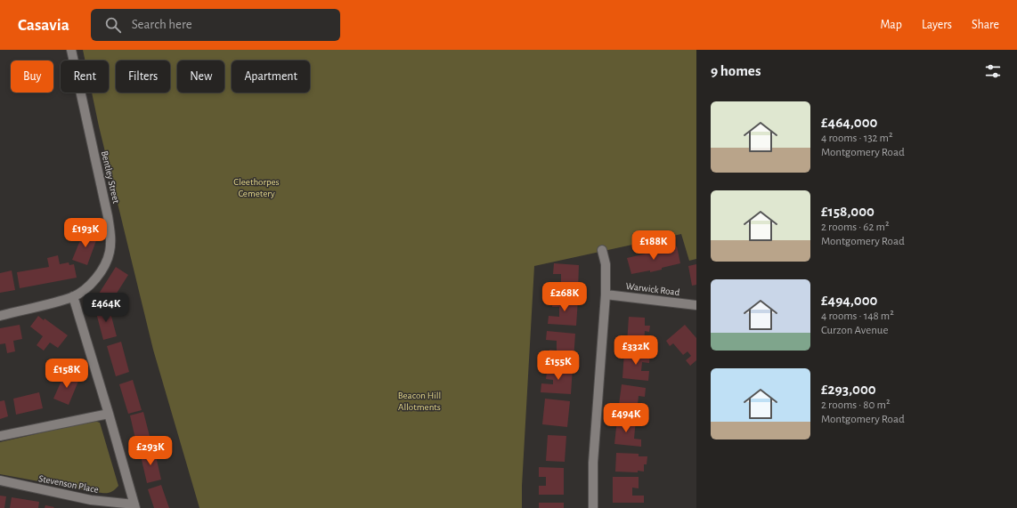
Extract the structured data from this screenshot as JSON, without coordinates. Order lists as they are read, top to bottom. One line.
{"streets":{"street":["Bentley Street","Warwick Road","Stevenson Place"]},"parks":["Cleethorpes Cemetery","Beacon Hill Allotments"],"page":{"header":"Casavia","search":"Search here","nav":["Map","Layers","Share"],"heading":"9 homes","chip":["Buy","Rent","Filters","New","Apartment"],"list":[{"name":"£464,000","note":"4 rooms · 132 m² · Montgomery Road"},{"name":"£158,000","note":"2 rooms · 62 m² · Montgomery Road"},{"name":"£494,000","note":"4 rooms · 148 m² · Curzon Avenue"},{"name":"£293,000","note":"2 rooms · 80 m² · Montgomery Road"}],"price":["£193K","£188K","£268K","£464K","£332K","£155K","£158K","£494K","£293K"]}}
